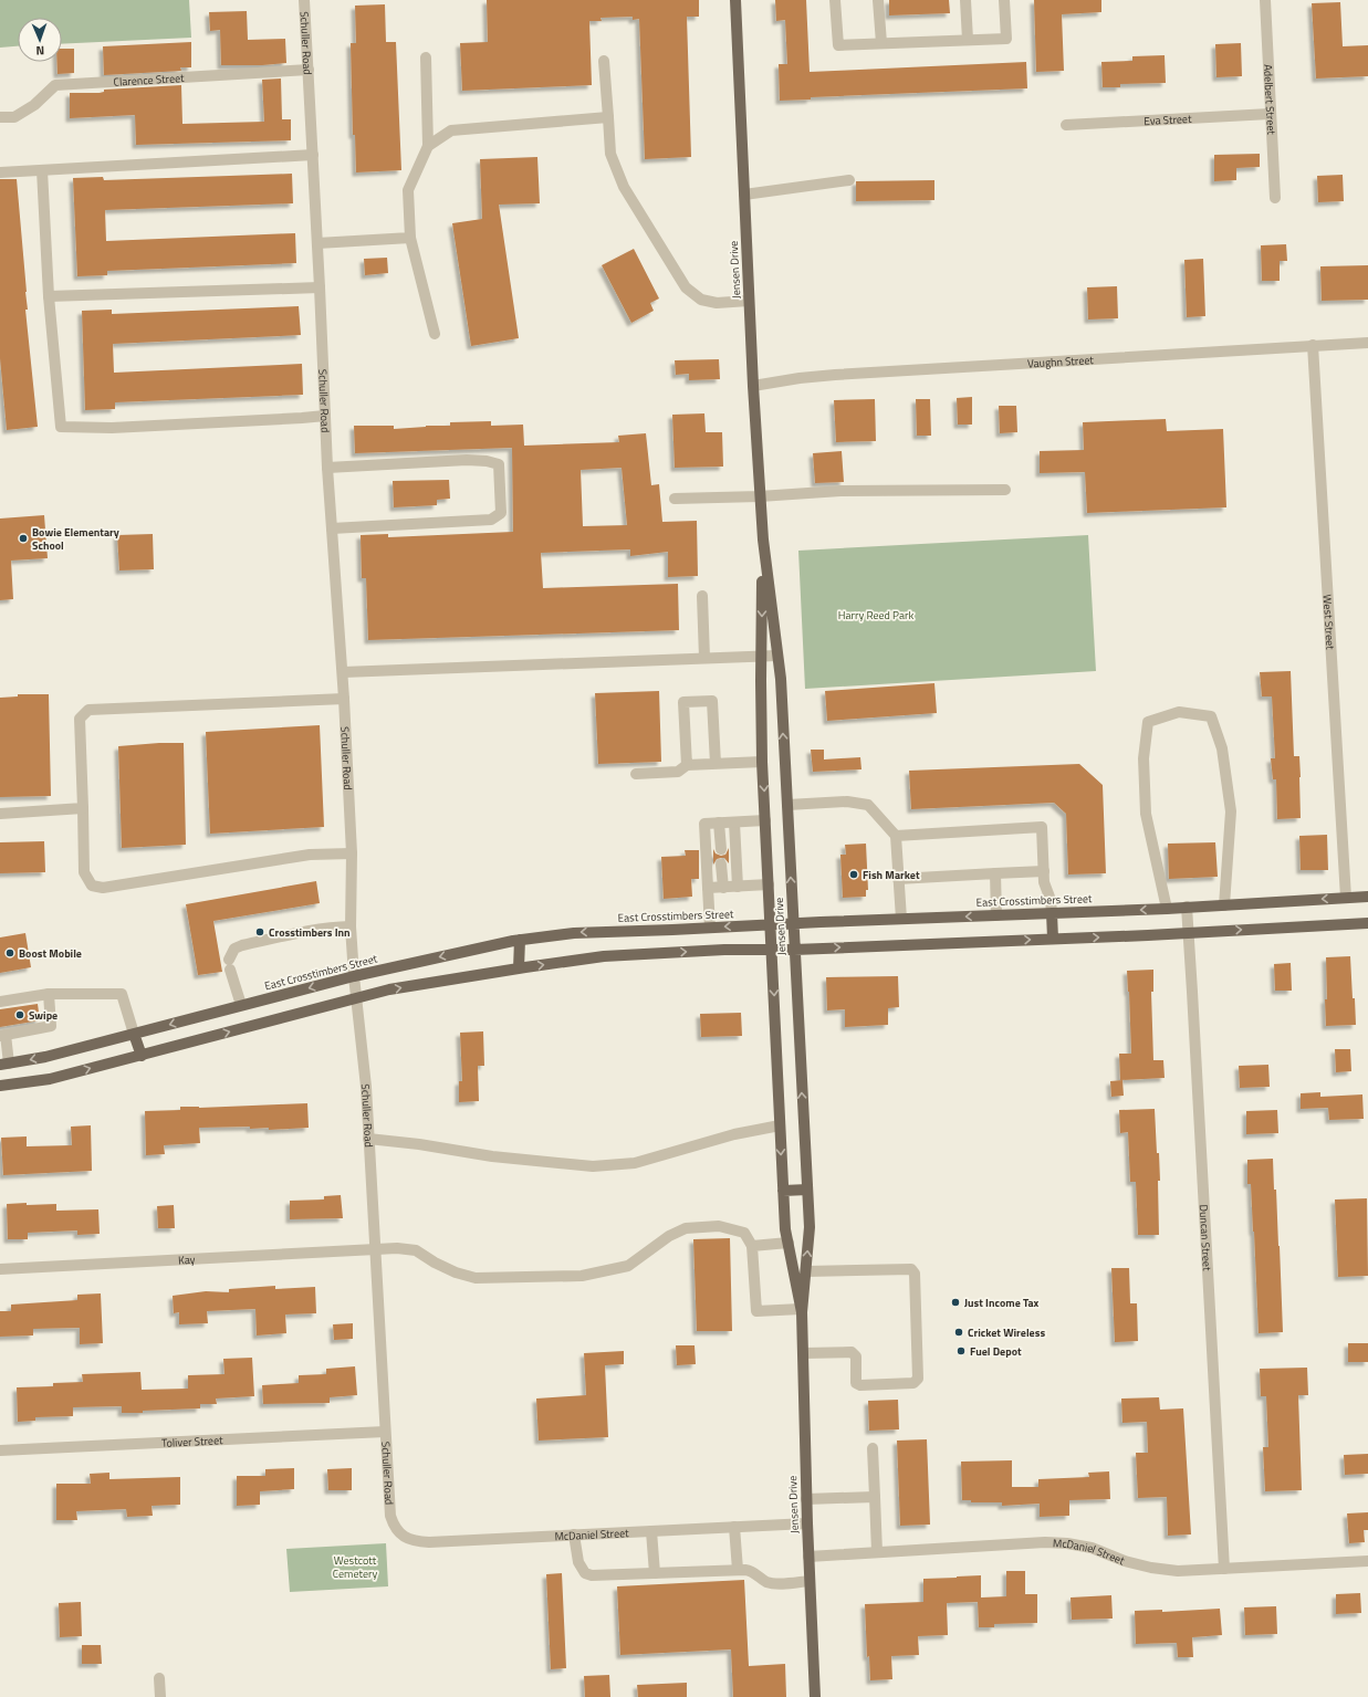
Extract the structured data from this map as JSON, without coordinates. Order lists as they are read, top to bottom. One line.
{"streets":{"main road":["Jensen Drive","East Crosstimbers Street"],"street":["Schuller Road","Clarence Street","Adelbert Street","Eva Street","Vaughn Street","West Street","Duncan Street","Kay","Toliver Street","McDaniel Street"]},"crossings":[["Schuller Road","Clarence Street"],["Schuller Road","East Crosstimbers Street"],["Schuller Road","Kay"],["Schuller Road","Toliver Street"],["Schuller Road","McDaniel Street"],["Adelbert Street","Eva Street"],["Jensen Drive","Vaughn Street"],["Jensen Drive","East Crosstimbers Street"],["Jensen Drive","McDaniel Street"],["Vaughn Street","West Street"],["West Street","East Crosstimbers Street"],["East Crosstimbers Street","Duncan Street"],["Duncan Street","McDaniel Street"]],"parks":["Harry Reed Park","Westcott Cemetery"],"places":["Bowie Elementary School","Fish Market","Crosstimbers Inn","Boost Mobile","Swipe","Just Income Tax","Cricket Wireless","Fuel Depot"],"north":"bottom"}
